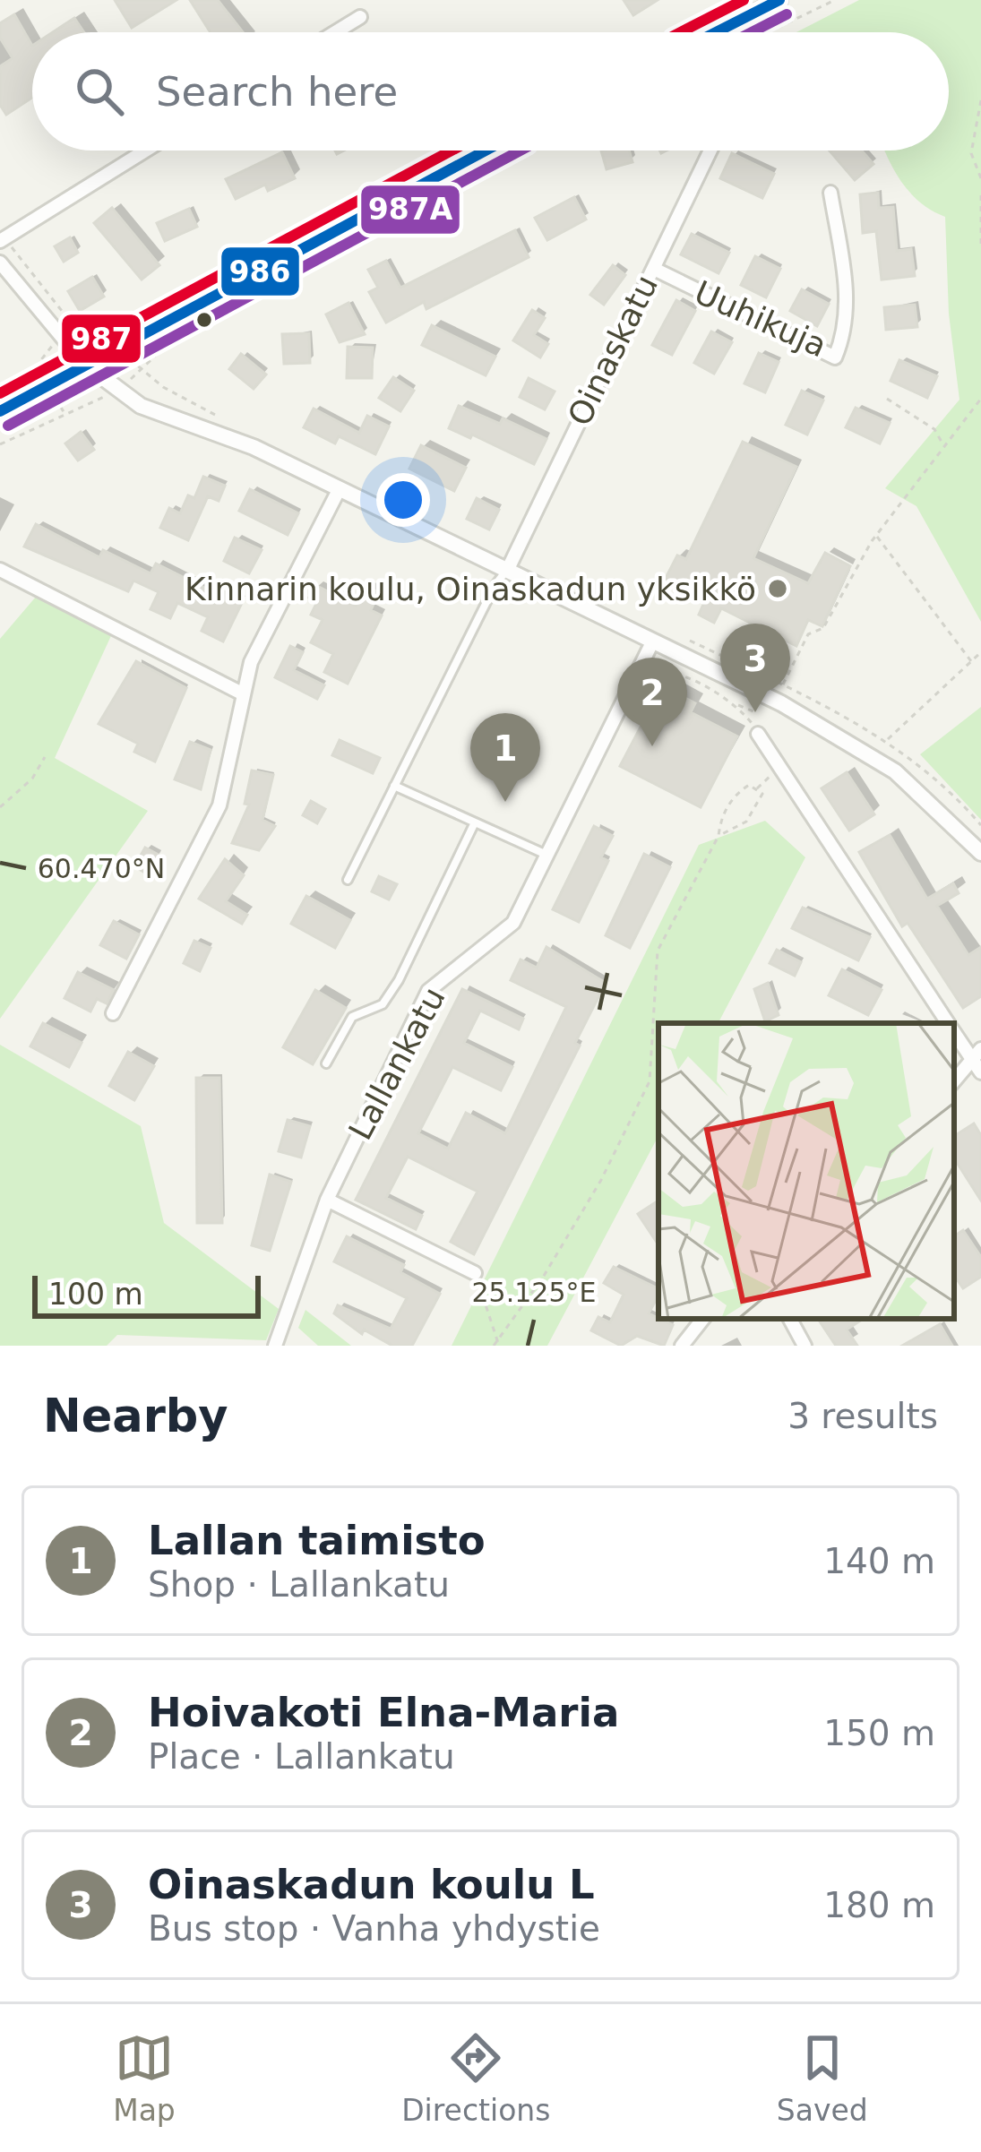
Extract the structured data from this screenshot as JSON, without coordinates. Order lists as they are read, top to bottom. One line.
{"streets":{"street":["Uuhikuja","Oinaskatu","Lallankatu"]},"crossings":[["Uuhikuja","Oinaskatu"]],"places":["Kinnarin koulu, Oinaskadun yksikkö"],"lines":["transit line 986","transit line 987","transit line 987A"],"scale_bar":"100 m","page":{"search":"Search here","pins":["3","2","1"],"scale":"100 m","heading":["Nearby","3 results"],"list":[{"mark":"1","name":"Lallan taimisto","note":"Shop · Lallankatu","value":"140 m"},{"mark":"2","name":"Hoivakoti Elna-Maria","note":"Place · Lallankatu","value":"150 m"},{"mark":"3","name":"Oinaskadun koulu L","note":"Bus stop · Vanha yhdystie","value":"180 m"}],"nav":["Map","Directions","Saved"]},"coordinates":["60.470°N","25.125°E"]}
